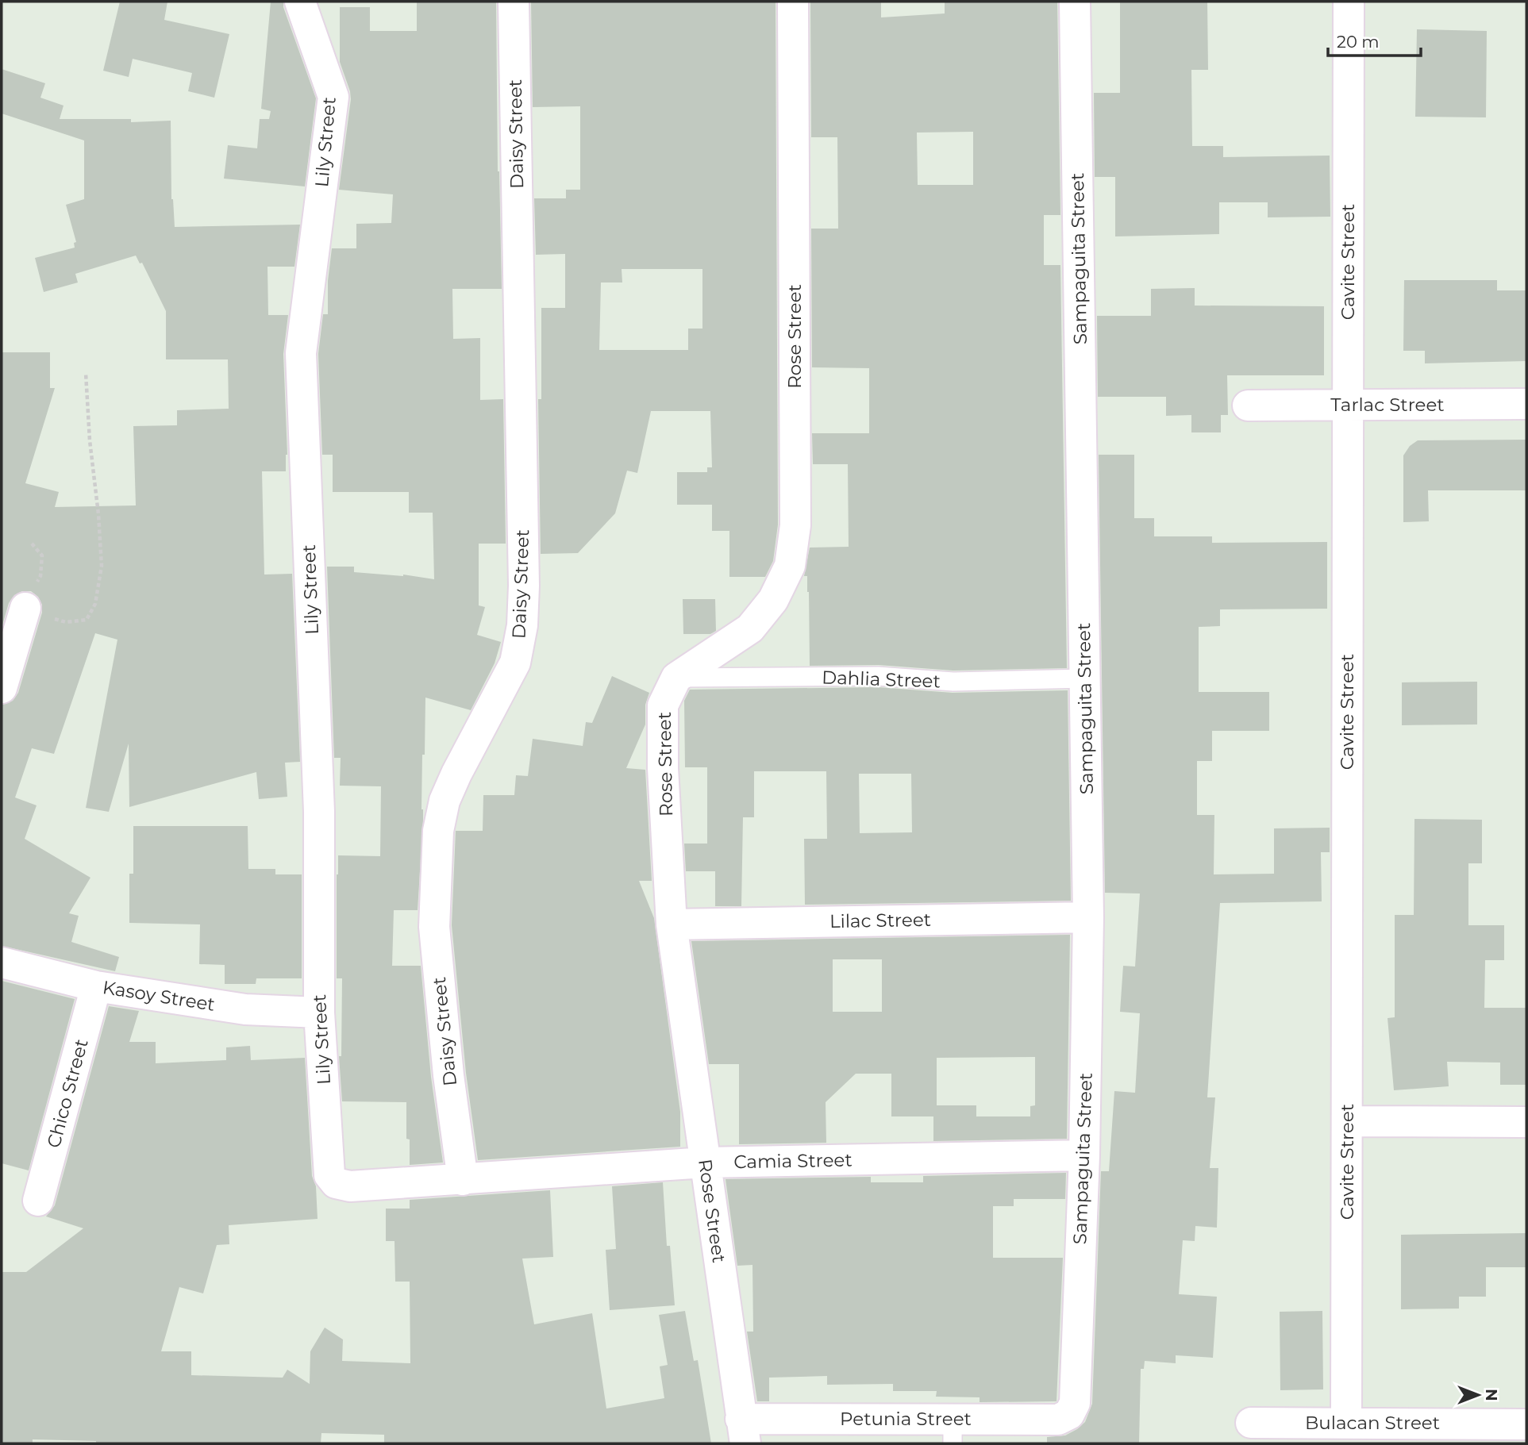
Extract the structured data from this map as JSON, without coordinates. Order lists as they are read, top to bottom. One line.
{"streets":{"street":["Daisy Street","Lily Street","Sampaguita Street","Cavite Street","Rose Street","Tarlac Street","Lilac Street","Kasoy Street","Chico Street","Camia Street","Petunia Street","Bulacan Street"],"lane":["Dahlia Street"]},"crossings":[["Daisy Street","Camia Street"],["Lily Street","Kasoy Street"],["Lily Street","Camia Street"],["Sampaguita Street","Dahlia Street"],["Sampaguita Street","Lilac Street"],["Sampaguita Street","Camia Street"],["Sampaguita Street","Petunia Street"],["Cavite Street","Tarlac Street"],["Cavite Street","Bulacan Street"],["Rose Street","Dahlia Street"],["Rose Street","Lilac Street"],["Rose Street","Camia Street"],["Rose Street","Petunia Street"],["Kasoy Street","Chico Street"]],"scale_bar":"20 m","north":"right"}
